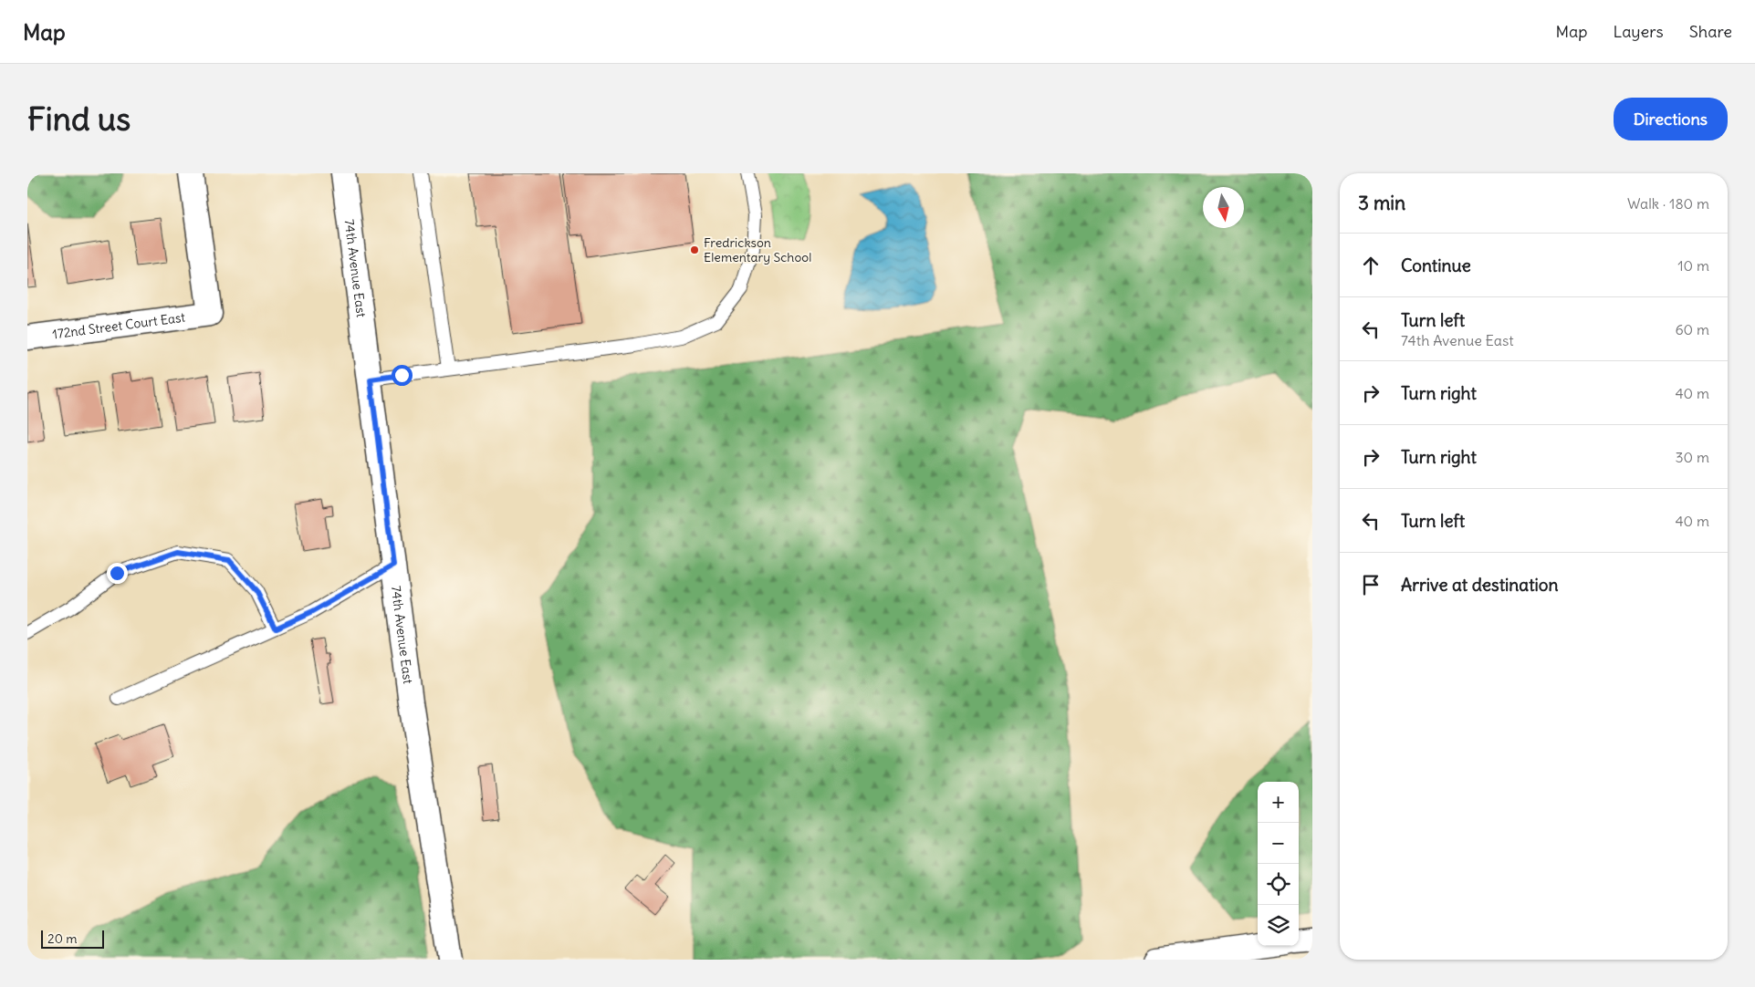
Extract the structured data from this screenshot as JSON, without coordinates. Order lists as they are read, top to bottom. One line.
{"streets":{"street":["74th Avenue East","172nd Street Court East"]},"places":["Fredrickson Elementary School"],"scale_bar":"20 m","north":"bottom","page":{"header":"Map","nav":["Map","Layers","Share"],"buttons":"Directions","title":"Find us","heading":["3 min","Walk · 180 m"],"list":[["Continue","10 m"],["Turn left","74th Avenue East","60 m"],["Turn right","40 m"],["Turn right","30 m"],["Turn left","40 m"],"Arrive at destination"],"map_buttons":["+","−"],"scale":"20 m"}}
